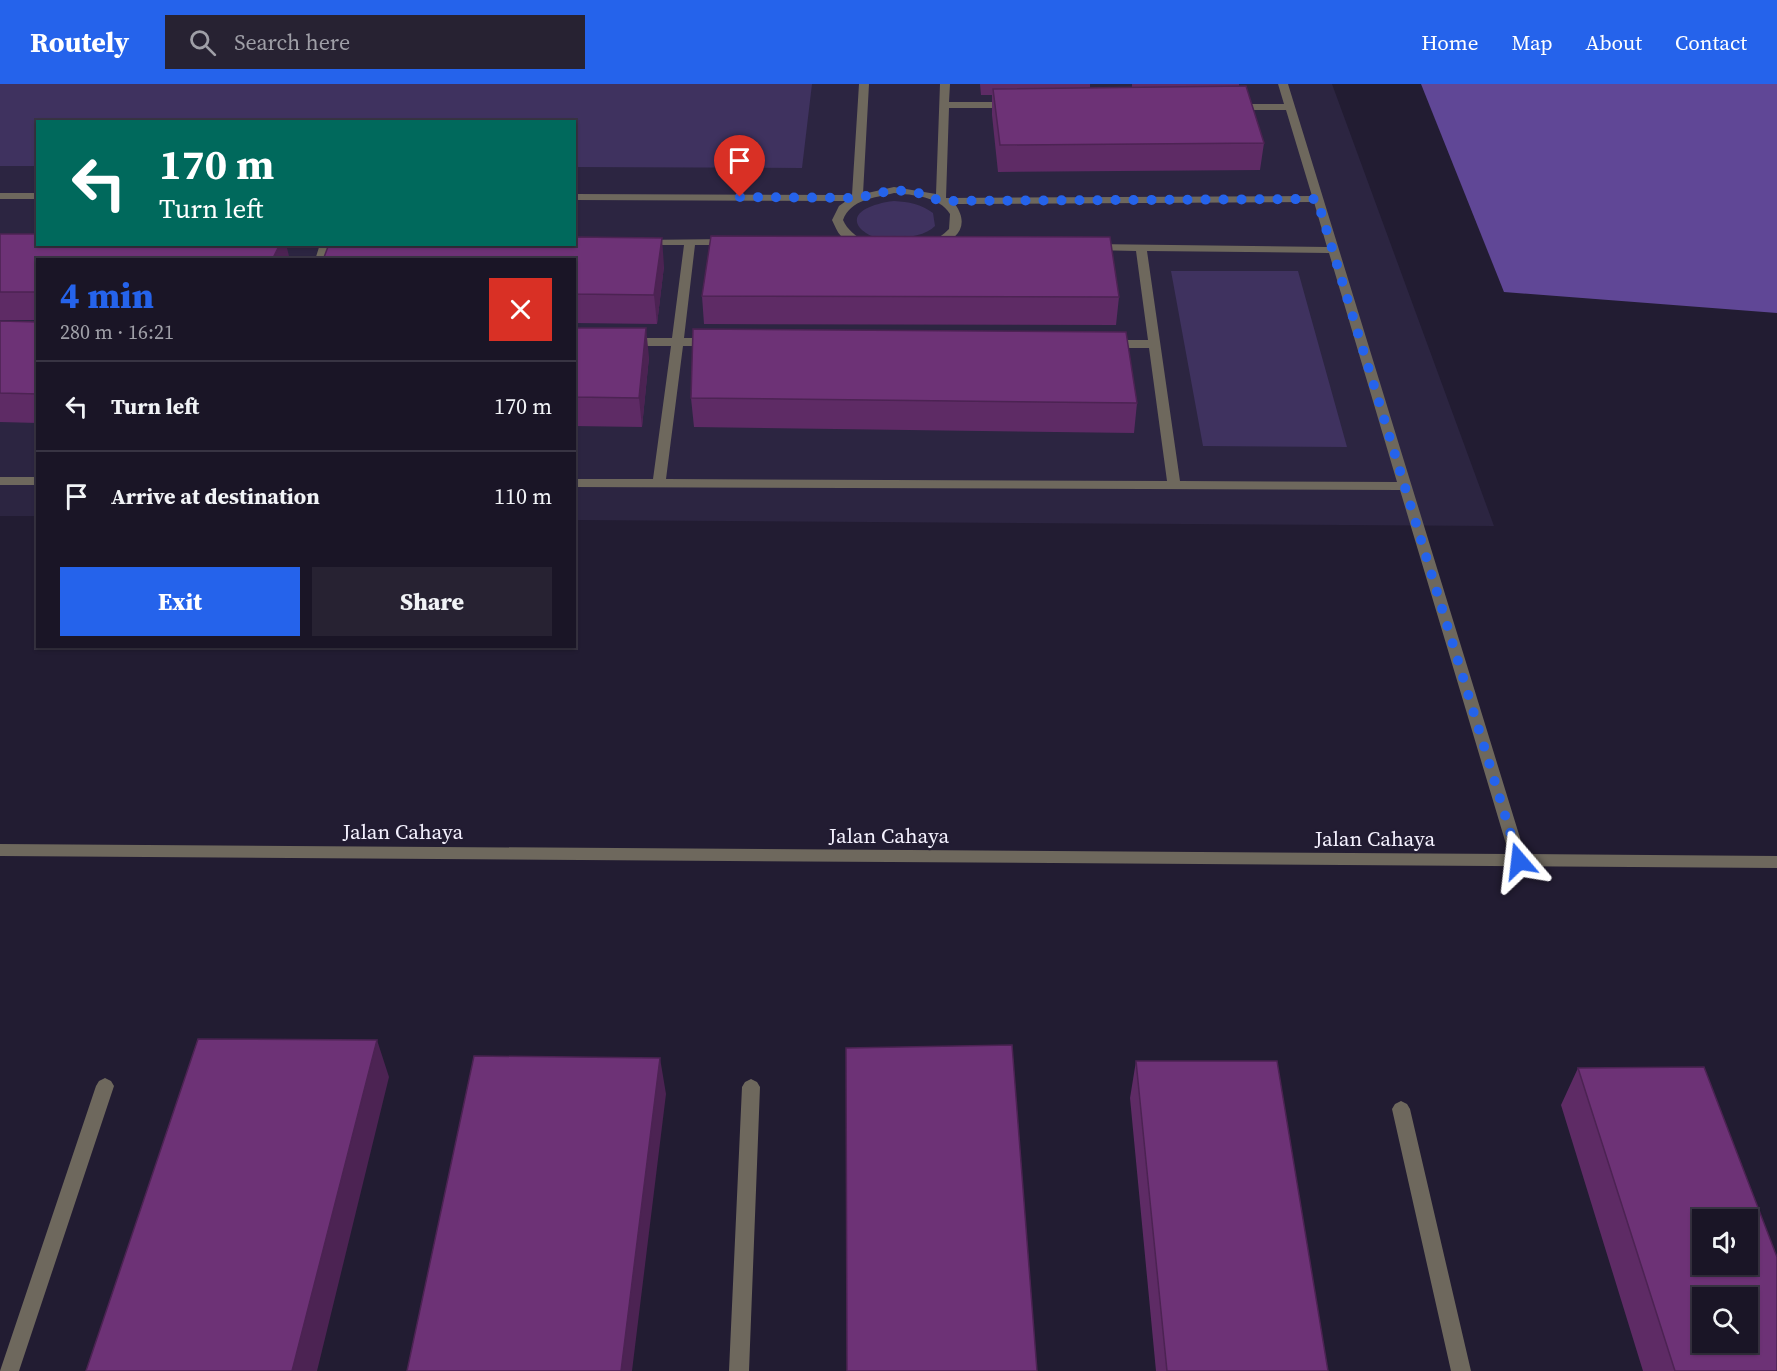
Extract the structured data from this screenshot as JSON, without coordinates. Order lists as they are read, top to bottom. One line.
{"streets":{"street":["Jalan Cahaya"]},"page":{"header":"Routely","search":"Search here","nav":["Home","Map","About","Contact"],"turn":["170 m","Turn left"],"heading":["4 min","280 m · 16:21"],"list":[{"name":"Turn left","value":"170 m"},{"name":"Arrive at destination","value":"110 m"}],"buttons":["Exit","Share"]}}
